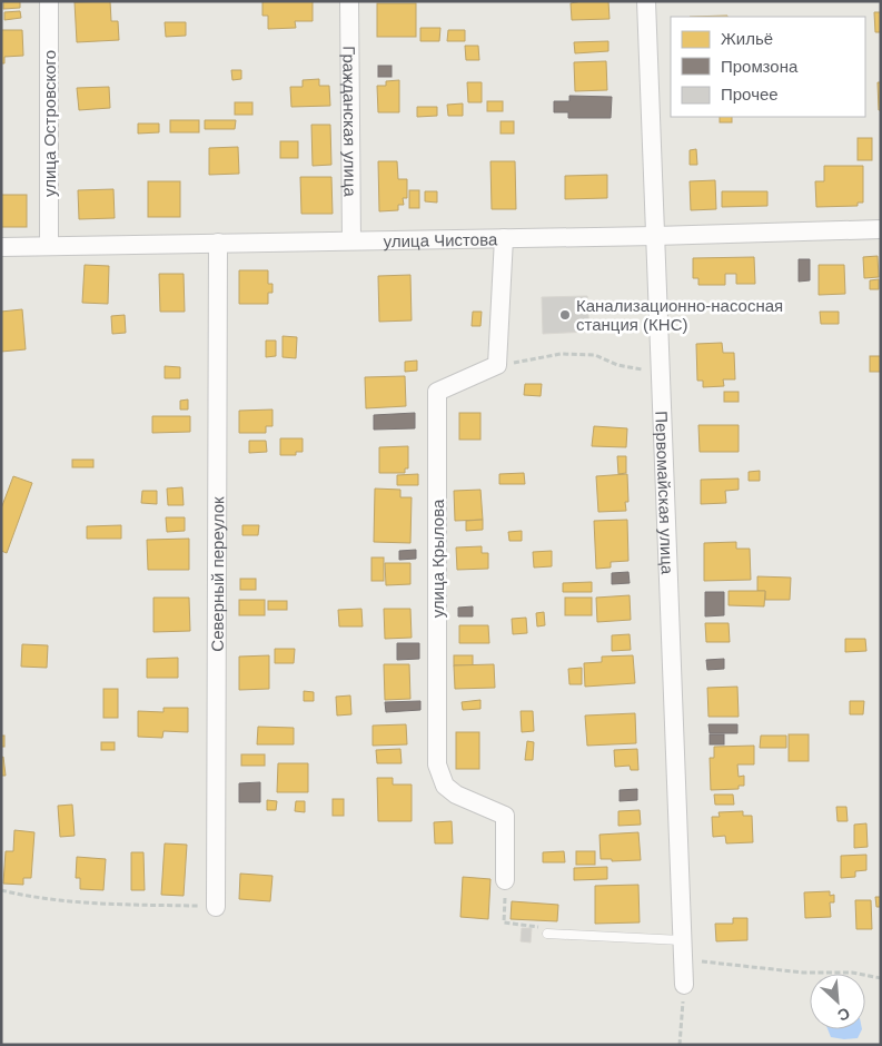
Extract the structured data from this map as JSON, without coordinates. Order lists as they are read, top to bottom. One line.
{"streets":{"street":["Гражданская улица","улица Островского","улица Чистова","Первомайская улица","улица Крылова","Северный переулок"]},"crossings":[["Гражданская улица","улица Чистова"],["улица Островского","улица Чистова"],["улица Чистова","Первомайская улица"],["улица Чистова","Северный переулок"]],"places":["Канализационно-насосная станция (КНС)"],"legend":["Жильё","Промзона","Прочее"],"north":"bottom right"}
